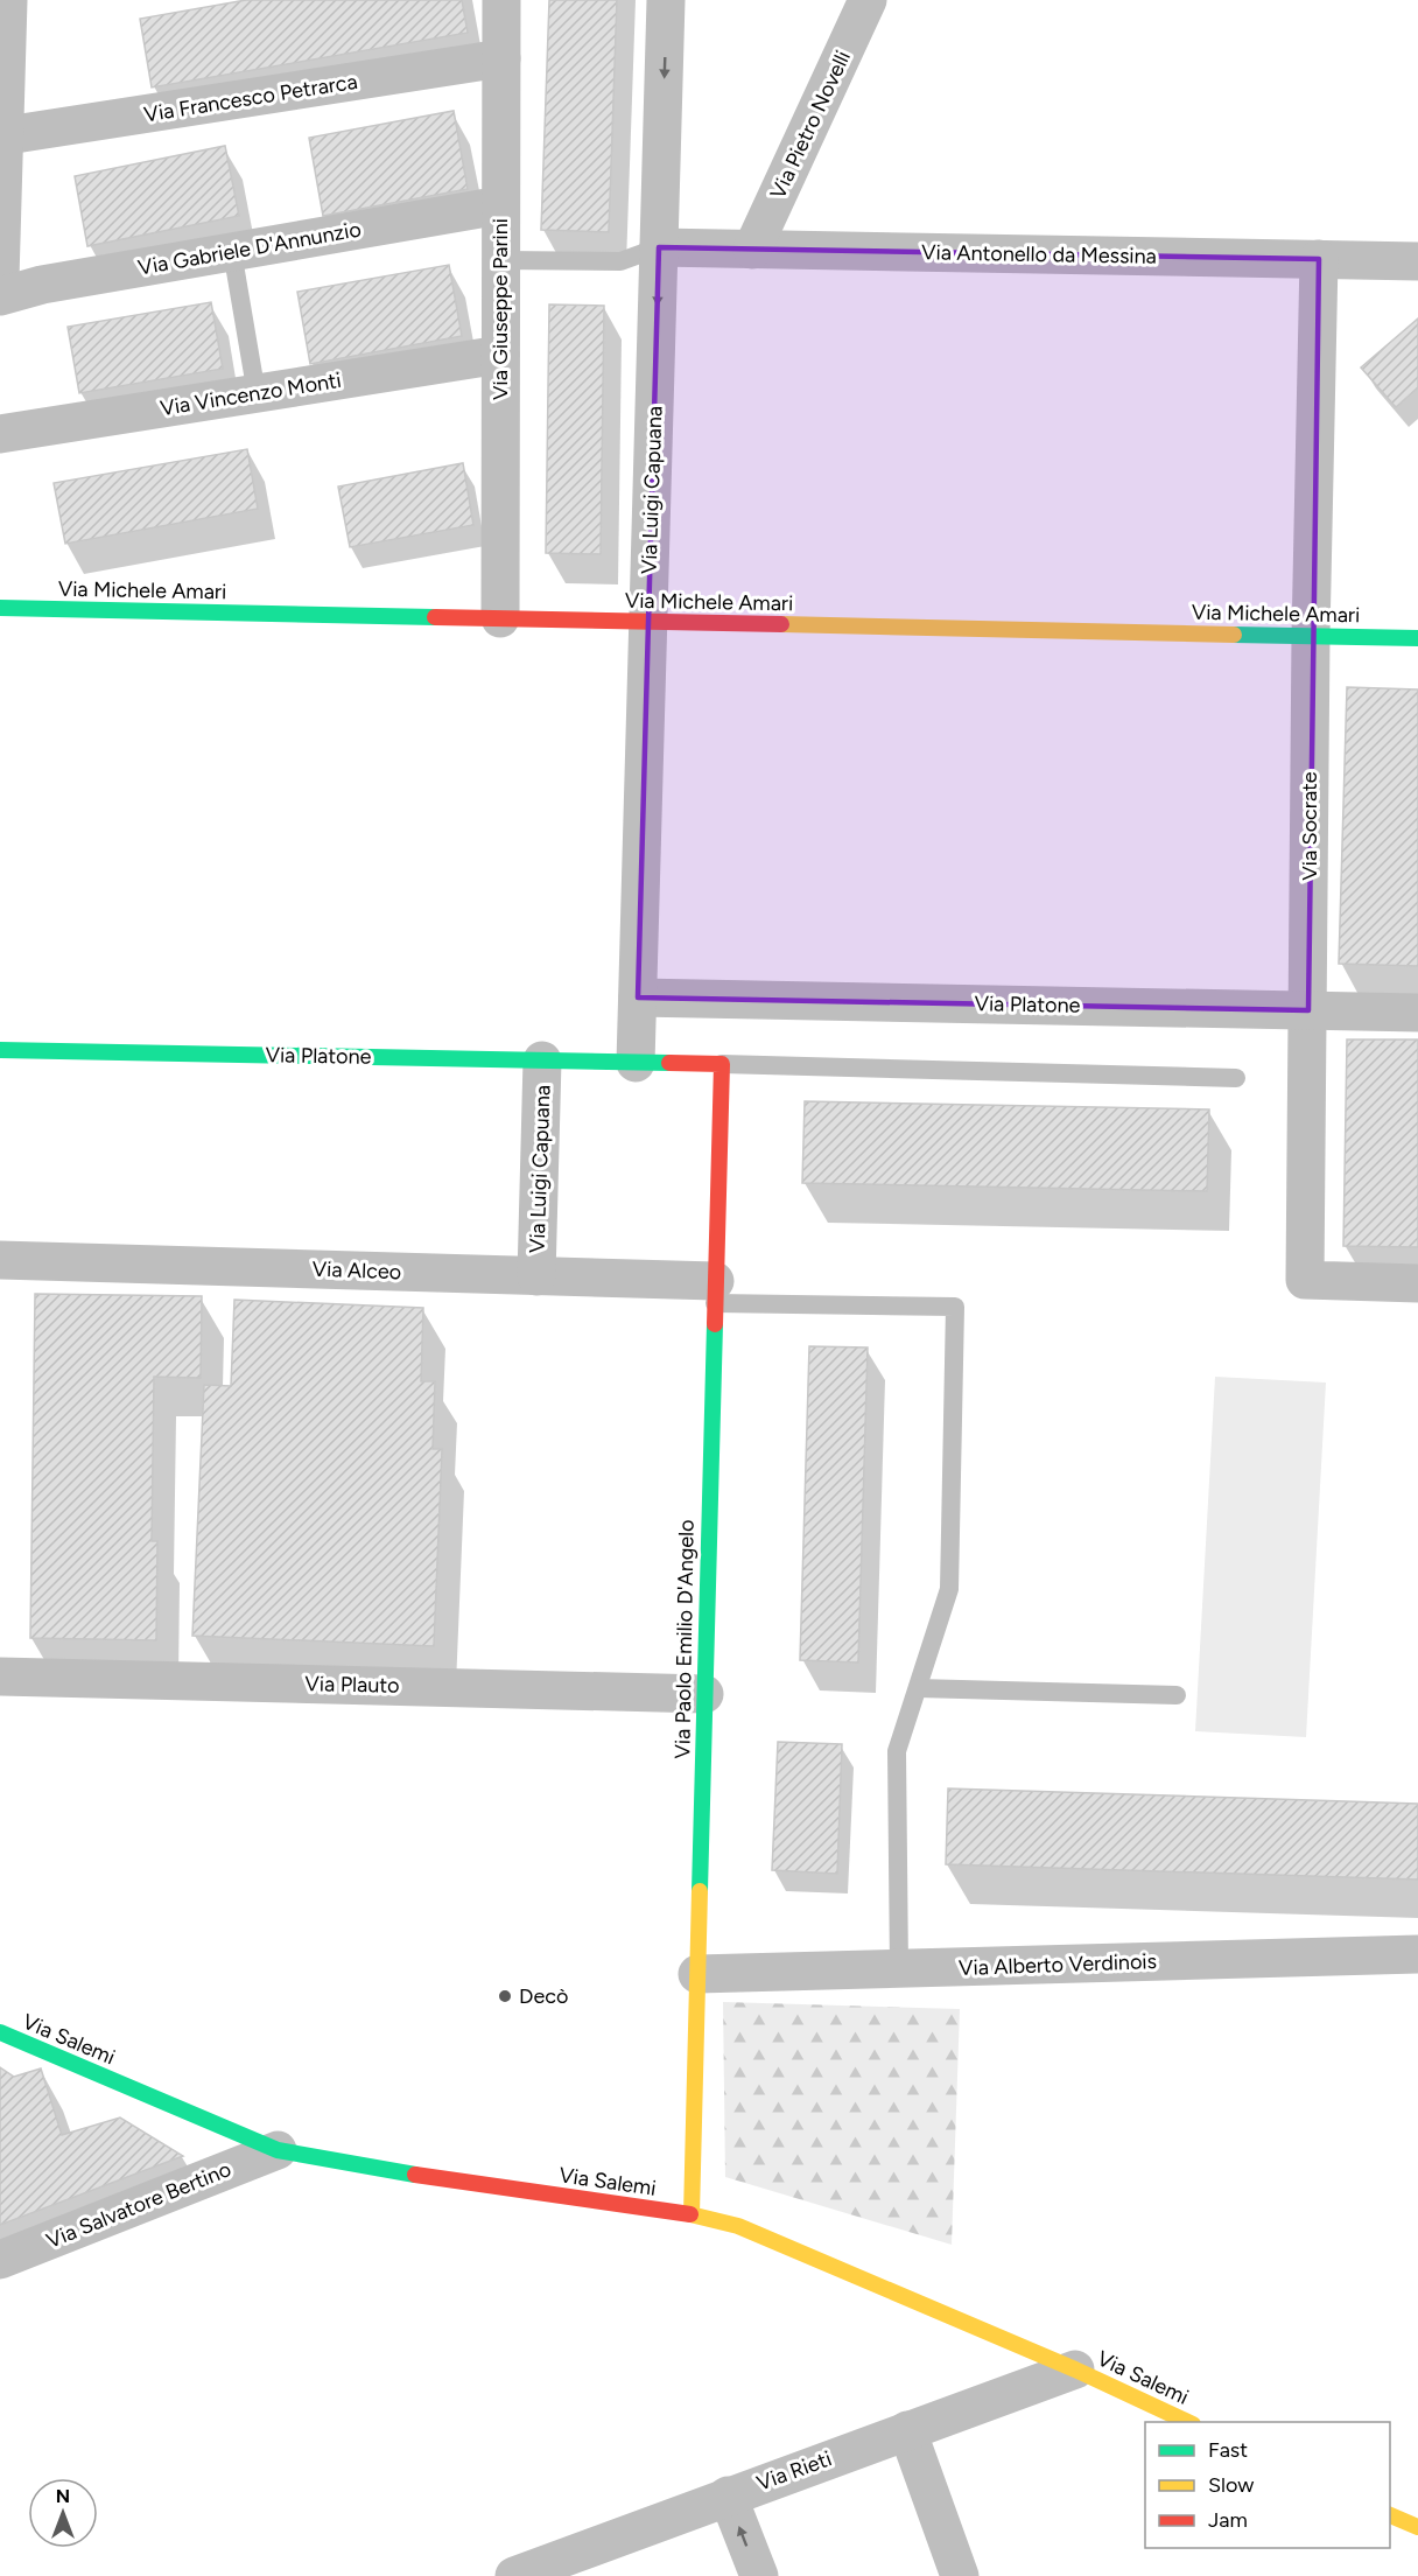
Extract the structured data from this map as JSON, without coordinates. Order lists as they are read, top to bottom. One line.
{"streets":{"street":["Via Francesco Petrarca","Via Pietro Novelli","Via Gabriele D'Annunzio","Via Antonello da Messina","Via Giuseppe Parini","Via Vincenzo Monti","Via Luigi Capuana","Via Michele Amari","Via Socrate","Via Platone","Via Alceo","Via Paolo Emilio D'Angelo","Via Plauto","Via Alberto Verdinois","Via Salemi","Via Salvatore Bertino","Via Rieti"]},"crossings":[["Via Francesco Petrarca","Via Giuseppe Parini"],["Via Pietro Novelli","Via Antonello da Messina"],["Via Gabriele D'Annunzio","Via Giuseppe Parini"],["Via Antonello da Messina","Via Luigi Capuana"],["Via Antonello da Messina","Via Socrate"],["Via Giuseppe Parini","Via Vincenzo Monti"],["Via Giuseppe Parini","Via Michele Amari"],["Via Luigi Capuana","Via Michele Amari"],["Via Luigi Capuana","Via Platone"],["Via Luigi Capuana","Via Alceo"],["Via Michele Amari","Via Socrate"],["Via Socrate","Via Platone"],["Via Platone","Via Paolo Emilio D'Angelo"],["Via Alceo","Via Paolo Emilio D'Angelo"],["Via Paolo Emilio D'Angelo","Via Plauto"],["Via Paolo Emilio D'Angelo","Via Alberto Verdinois"],["Via Paolo Emilio D'Angelo","Via Salemi"],["Via Salemi","Via Salvatore Bertino"],["Via Salemi","Via Rieti"]],"one_way":["Via Luigi Capuana"],"places":["Decò"],"legend":["Fast","Slow","Jam"],"north":"top"}
